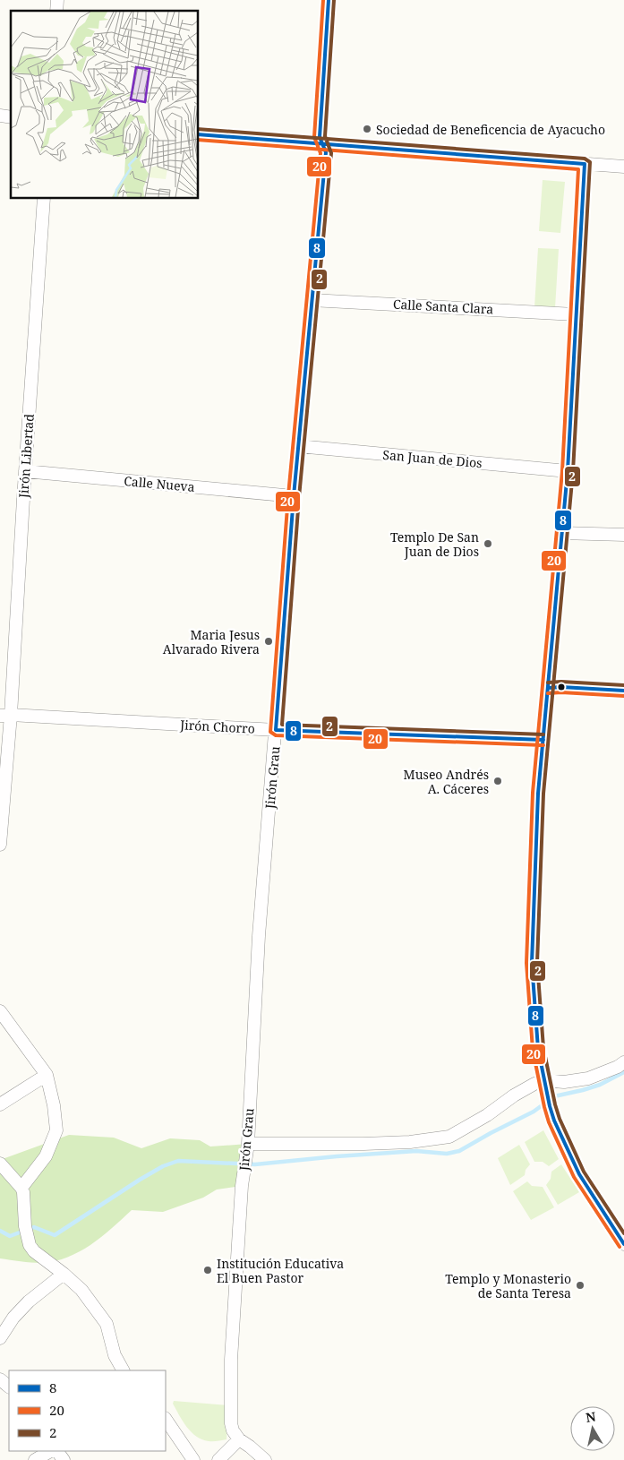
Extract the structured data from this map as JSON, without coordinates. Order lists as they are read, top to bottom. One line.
{"streets":{"street":["Calle Santa Clara","Jirón Libertad","San Juan de Dios","Calle Nueva","Jirón Chorro","Jirón Grau"]},"crossings":[["Calle Santa Clara","Jirón Grau"],["Jirón Libertad","Calle Nueva"],["Jirón Libertad","Jirón Chorro"],["San Juan de Dios","Jirón Grau"],["Calle Nueva","Jirón Grau"],["Jirón Chorro","Jirón Grau"]],"places":["Sociedad de Beneficencia de Ayacucho","Templo De San Juan de Dios","Maria Jesus Alvarado Rivera","Museo Andrés A. Cáceres","Institución Educativa El Buen Pastor","Templo y Monasterio de Santa Teresa"],"lines":["transit line 8","transit line 20","transit line 2"],"legend":["8","20","2"],"north":"top"}
